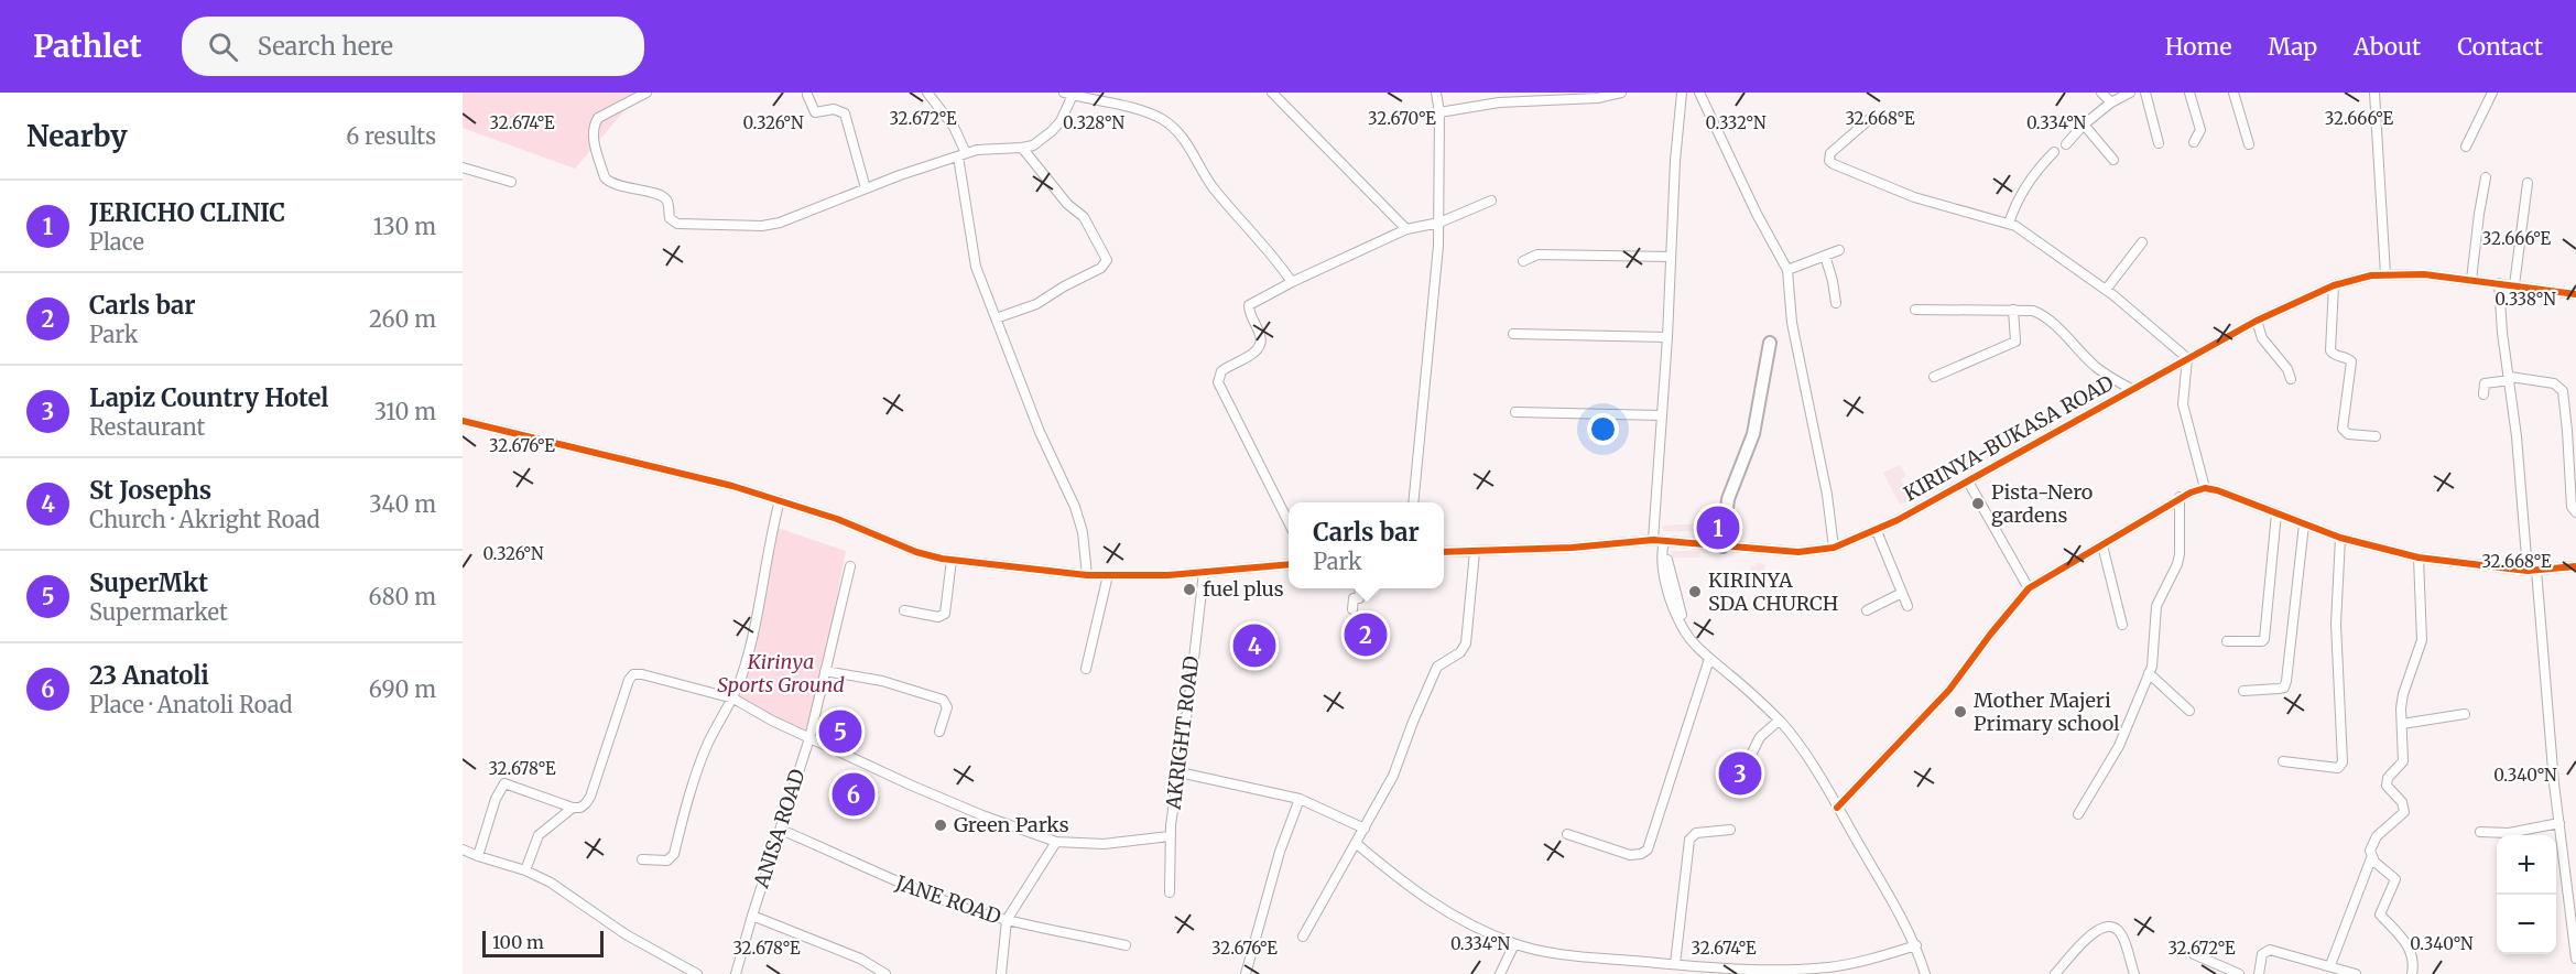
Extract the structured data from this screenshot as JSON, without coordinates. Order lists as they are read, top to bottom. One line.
{"streets":{"street":["KIRINYA-BUKASA ROAD","AKRIGHT ROAD","ANISA ROAD","JANE ROAD"]},"crossings":[["ANISA ROAD","JANE ROAD"]],"parks":["Kirinya Sports Ground"],"places":["Pista-Nero gardens","fuel plus","KIRINYA SDA CHURCH","Mother Majeri Primary school","Green Parks"],"scale_bar":"100 m","page":{"header":"Pathlet","search":"Search here","nav":["Home","Map","About","Contact"],"heading":["Nearby","6 results"],"list":[{"mark":"1","name":"JERICHO CLINIC","note":"Place","value":"130 m"},{"mark":"2","name":"Carls bar","note":"Park","value":"260 m"},{"mark":"3","name":"Lapiz Country Hotel","note":"Restaurant","value":"310 m"},{"mark":"4","name":"St Josephs","note":"Church · Akright Road","value":"340 m"},{"mark":"5","name":"SuperMkt","note":"Supermarket","value":"680 m"},{"mark":"6","name":"23 Anatoli","note":"Place · Anatoli Road","value":"690 m"}],"popup":["Carls bar","Park"],"pins":["1","2","4","5","3","6"],"map_buttons":["+","−"],"scale":"100 m"},"coordinates":["32.666°E","32.672°E","32.668°E","32.670°E","0.326°N","0.328°N","0.332°N","0.334°N","32.674°E","0.338°N","32.676°E","32.678°E","0.340°N"]}
